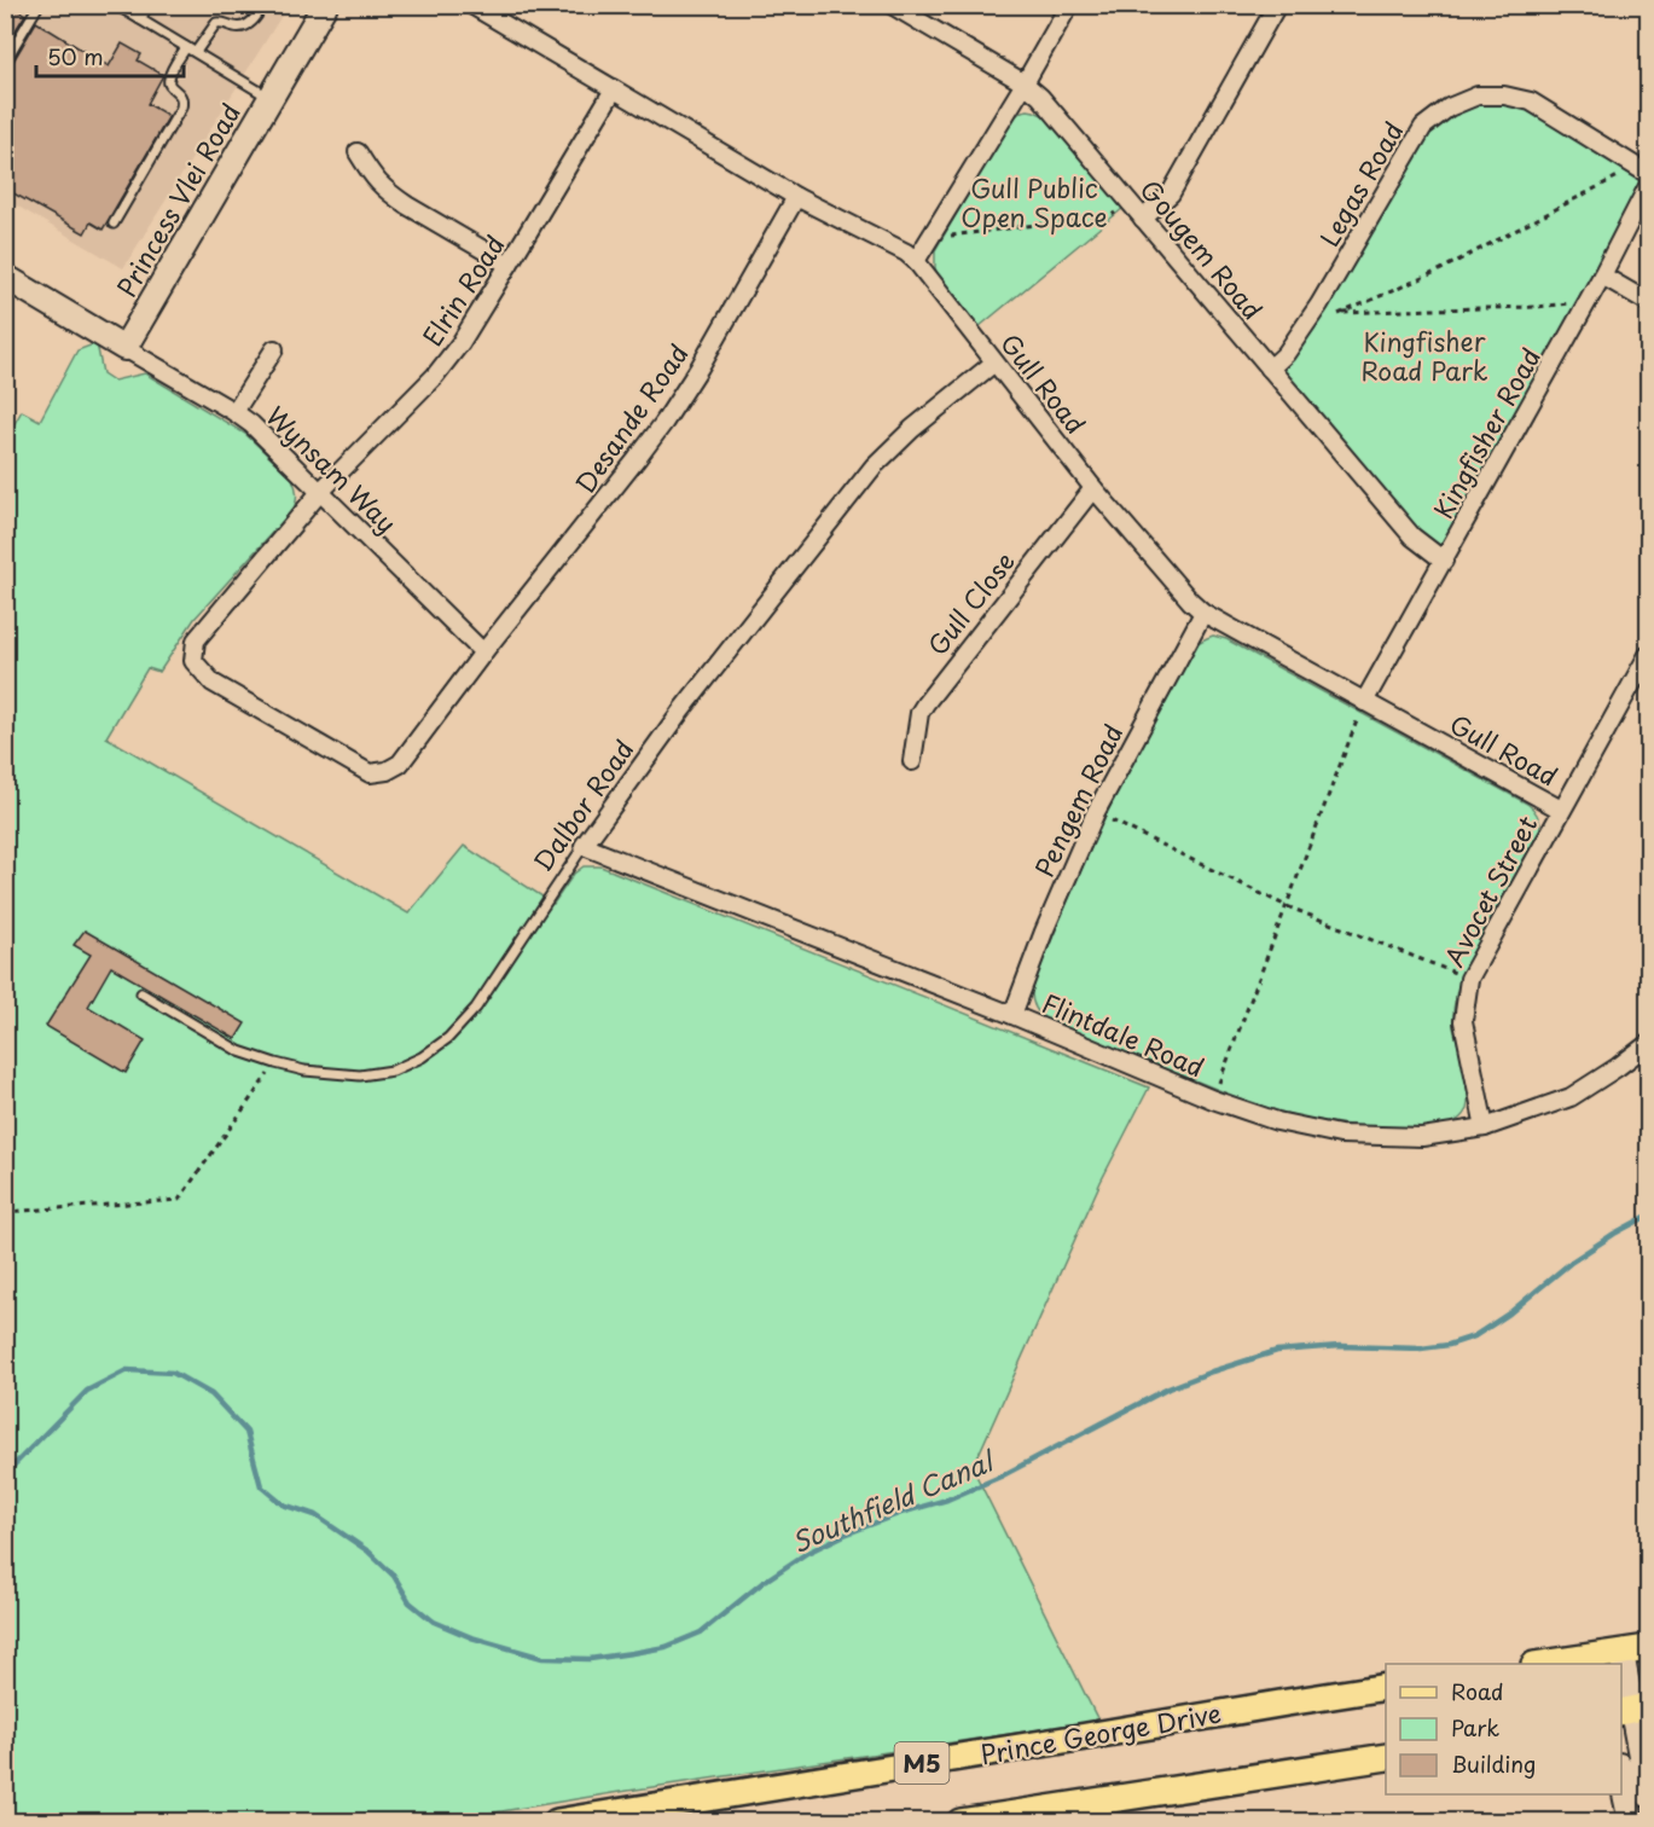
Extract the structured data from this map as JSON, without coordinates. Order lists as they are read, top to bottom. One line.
{"streets":{"main road":["Prince George Drive","M5"],"street":["Legas Road","Princess Vlei Road","Gougem Road","Elrin Road","Gull Road","Desande Road","Kingfisher Road","Wynsam Way","Gull Close","Pengem Road","Dalbor Road","Avocet Street","Flintdale Road"]},"crossings":[["Legas Road","Gougem Road"],["Princess Vlei Road","Wynsam Way"],["Gougem Road","Kingfisher Road"],["Elrin Road","Gull Road"],["Elrin Road","Desande Road"],["Elrin Road","Wynsam Way"],["Gull Road","Desande Road"],["Gull Road","Kingfisher Road"],["Gull Road","Gull Close"],["Gull Road","Pengem Road"],["Gull Road","Dalbor Road"],["Gull Road","Avocet Street"],["Desande Road","Wynsam Way"],["Pengem Road","Flintdale Road"],["Dalbor Road","Flintdale Road"],["Avocet Street","Flintdale Road"]],"water":["Southfield Canal"],"parks":["Gull Public Open Space","Kingfisher Road Park"],"legend":["Road","Park","Building"],"scale_bar":"50 m"}
